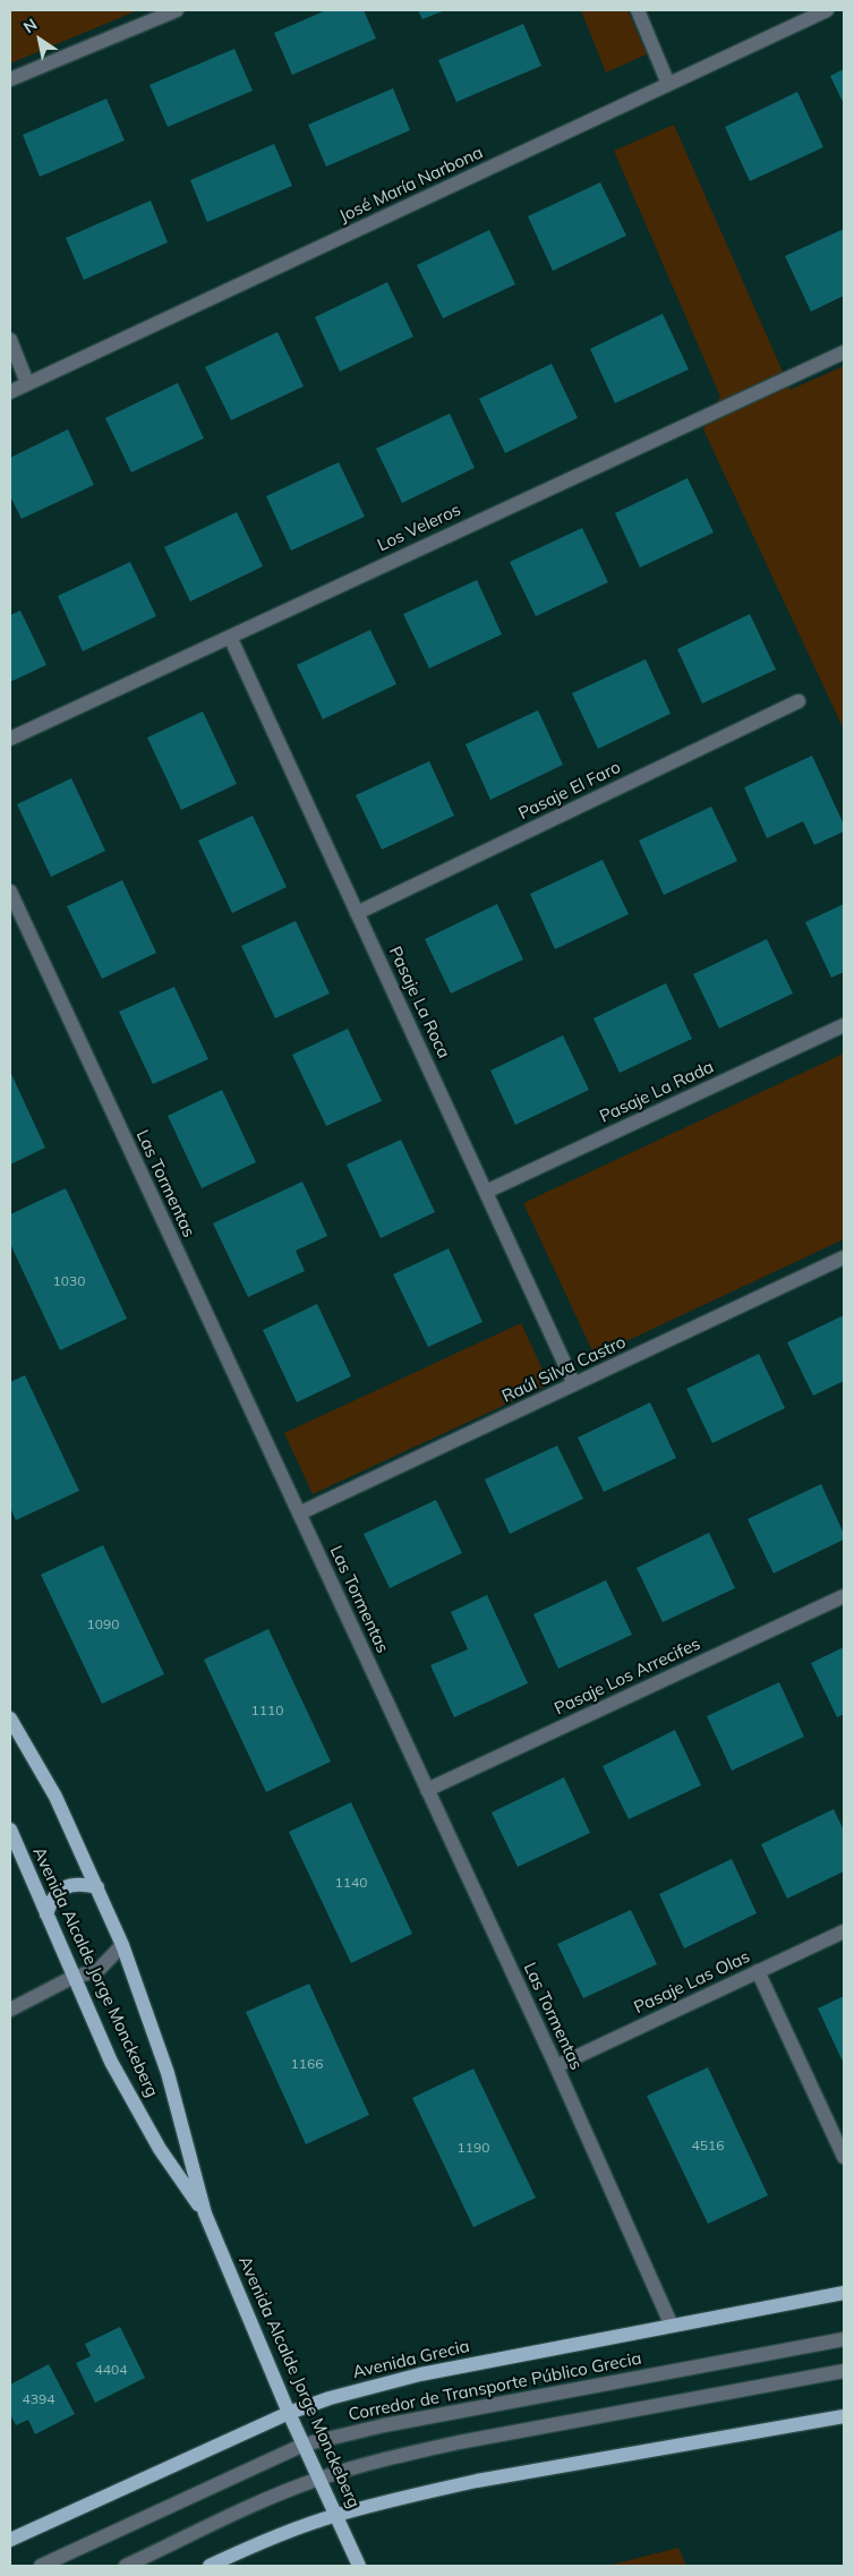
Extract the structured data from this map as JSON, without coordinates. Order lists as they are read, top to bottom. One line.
{"streets":{"main road":["Avenida Alcalde Jorge Monckeberg","Avenida Grecia"],"street":["José María Narbona","Los Veleros","Pasaje El Faro","Pasaje La Roca","Pasaje La Rada","Las Tormentas","Raúl Silva Castro","Pasaje Los Arrecifes","Pasaje Las Olas","Corredor de Transporte Público Grecia"]},"crossings":[["Los Veleros","Pasaje La Roca"],["Pasaje El Faro","Pasaje La Roca"],["Pasaje La Roca","Pasaje La Rada"],["Pasaje La Roca","Raúl Silva Castro"],["Las Tormentas","Raúl Silva Castro"],["Las Tormentas","Pasaje Los Arrecifes"],["Las Tormentas","Pasaje Las Olas"],["Las Tormentas","Avenida Grecia"],["Avenida Alcalde Jorge Monckeberg","Avenida Grecia"],["Avenida Alcalde Jorge Monckeberg","Corredor de Transporte Público Grecia"]],"house_numbers":["1030","1090","1110","1140","1166","4516","1190","4404","4394"],"north":"top left"}
